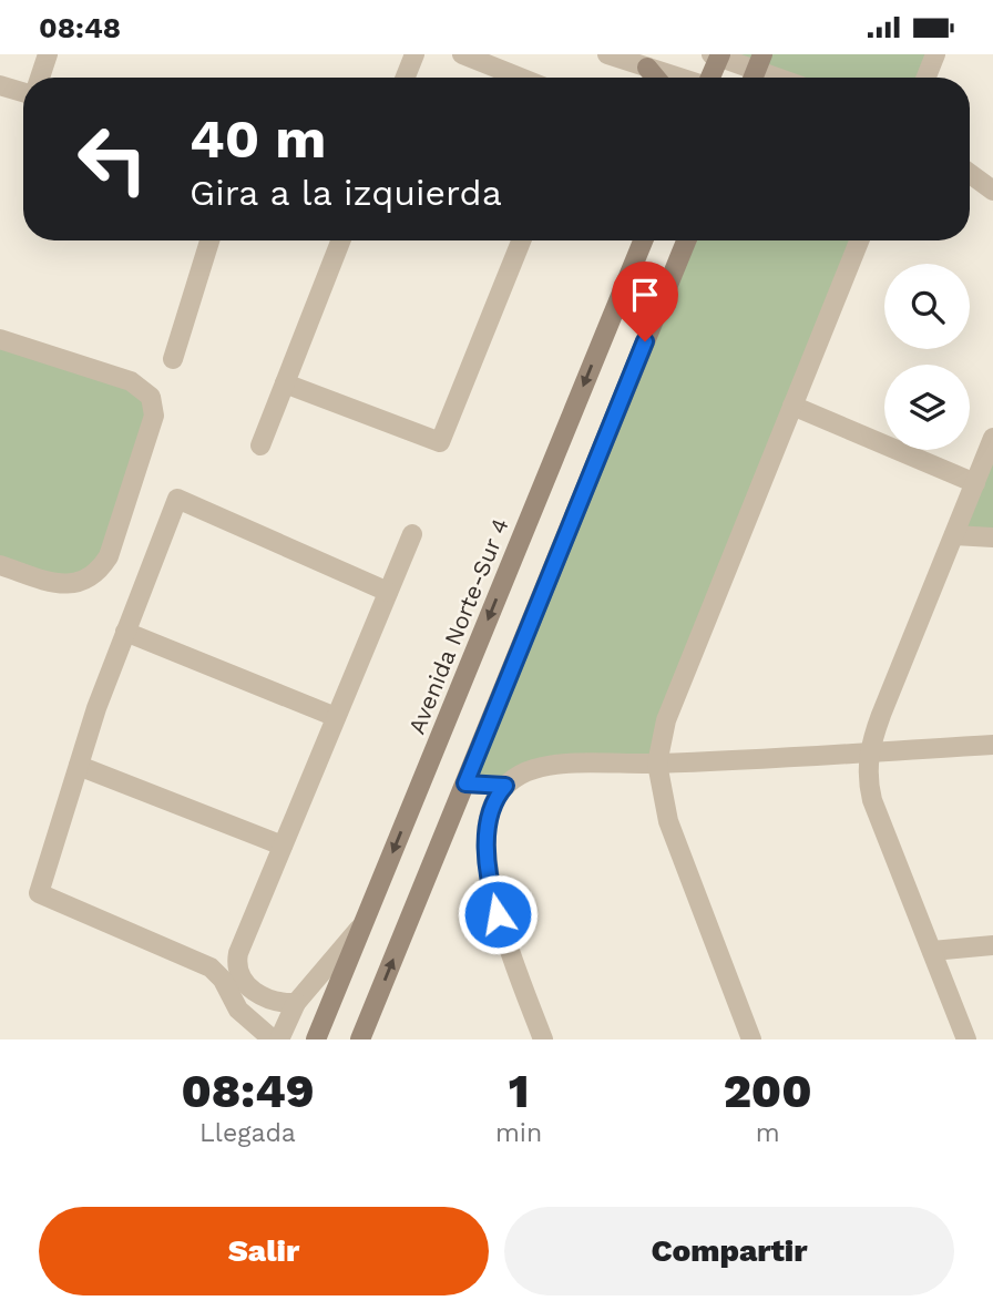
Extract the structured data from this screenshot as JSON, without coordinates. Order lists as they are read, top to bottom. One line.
{"streets":{"main road":["Avenida Norte-Sur 4"]},"page":{"status":"08:48","turn":["40 m","Gira a la izquierda"],"eta":["08:49","Llegada","1","min","200","m"],"buttons":["Salir","Compartir"]}}
